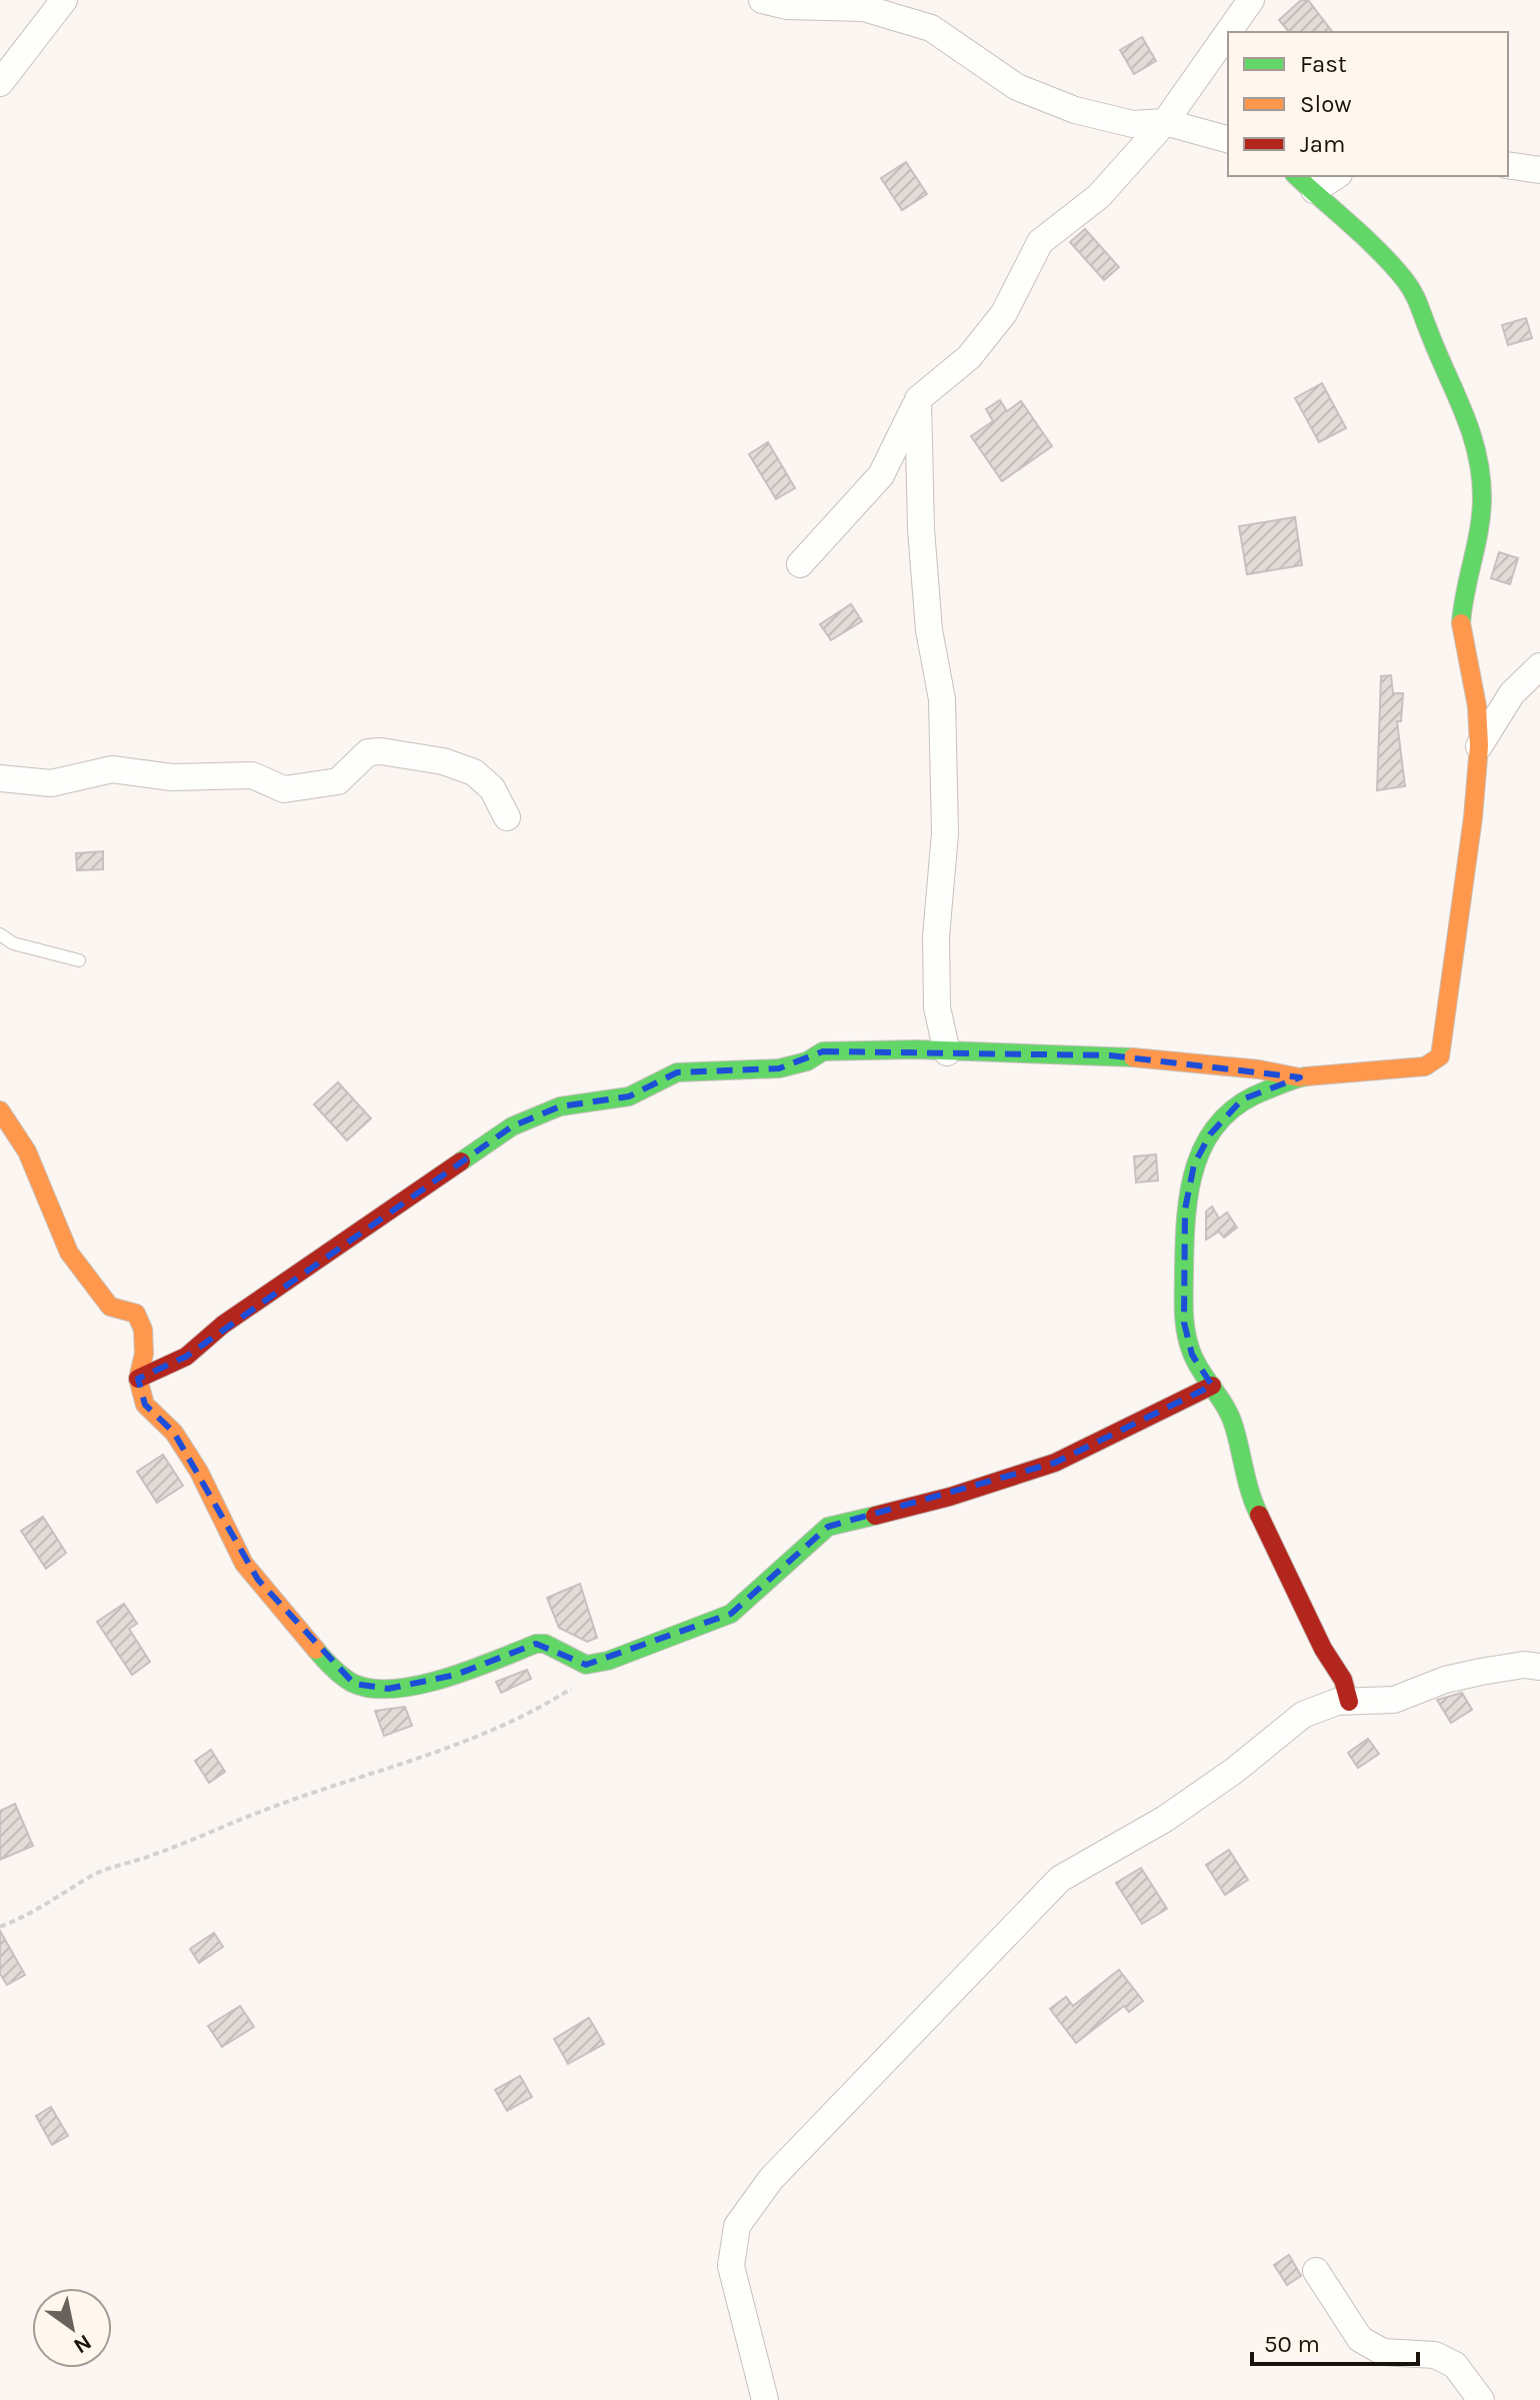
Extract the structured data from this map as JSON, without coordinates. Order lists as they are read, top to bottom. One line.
{"legend":["Fast","Slow","Jam"],"scale_bar":"50 m","north":"bottom right"}
